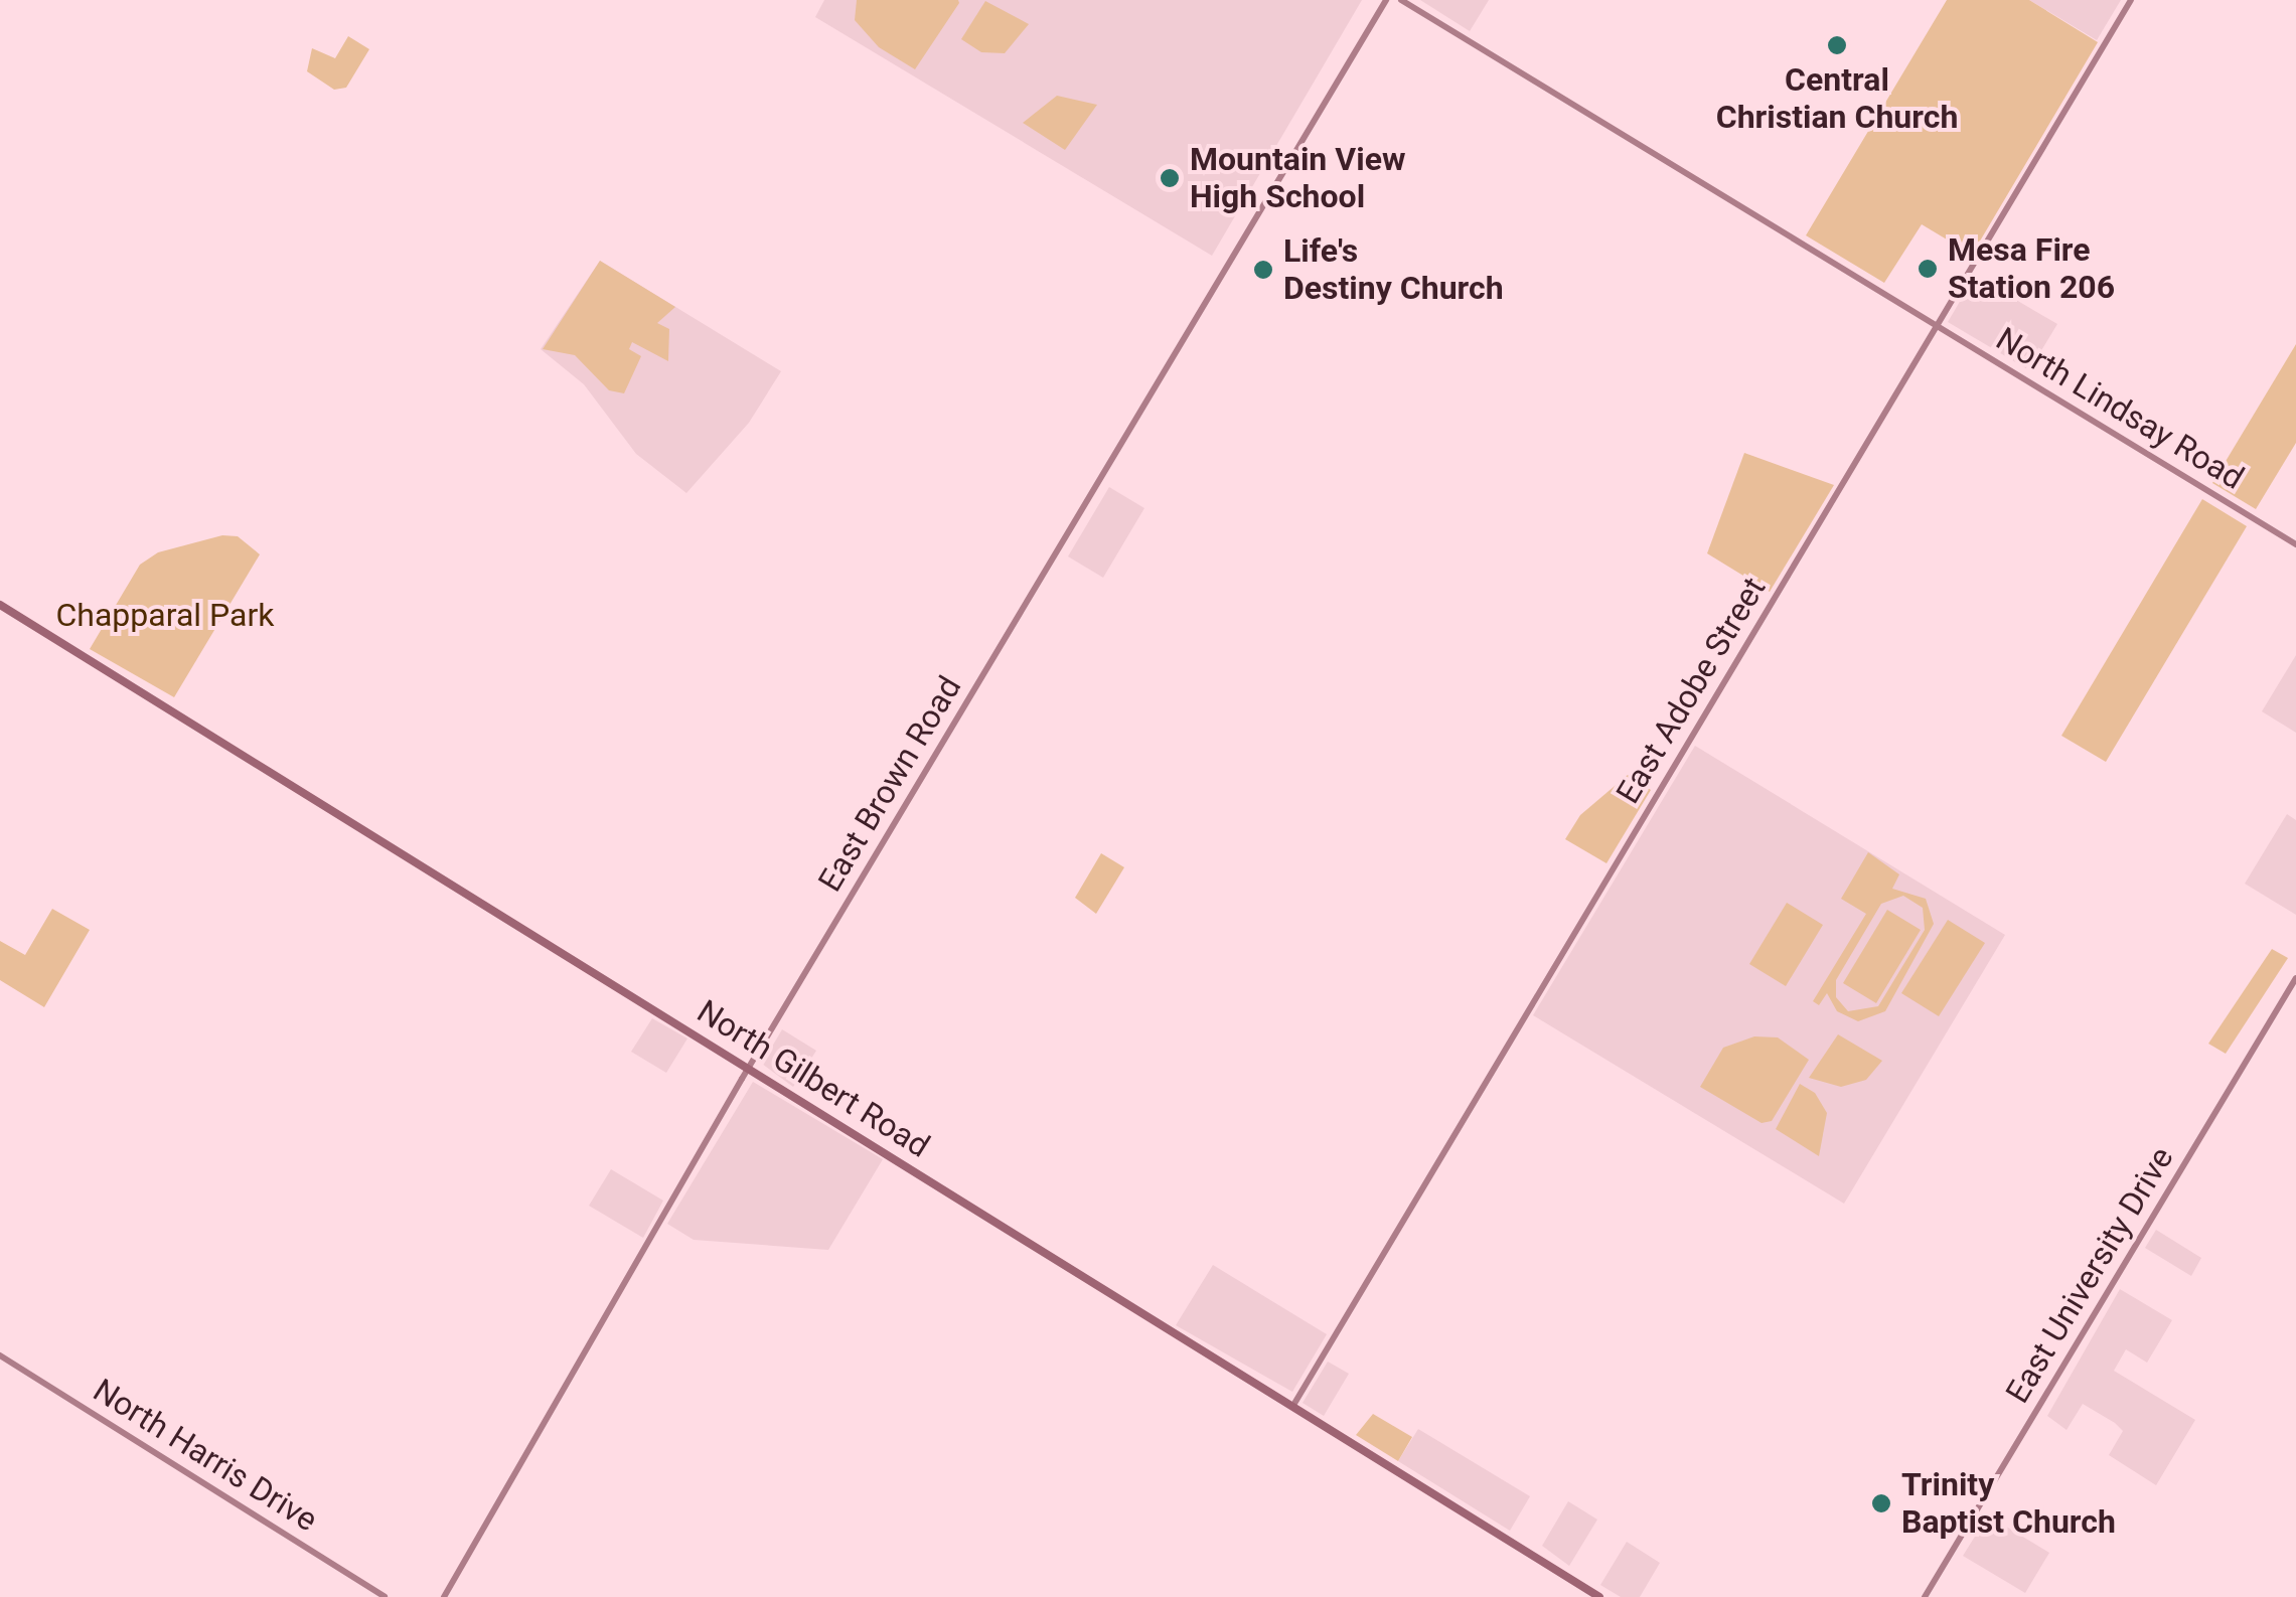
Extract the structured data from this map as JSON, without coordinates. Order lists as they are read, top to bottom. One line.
{"streets":{"main road":["North Lindsay Road","East Adobe Street","East Brown Road","North Gilbert Road","East University Drive","North Harris Drive"]},"crossings":[["North Lindsay Road","East Adobe Street"],["East Adobe Street","North Gilbert Road"],["East Brown Road","North Gilbert Road"]],"parks":["Chapparal Park"],"places":["Central Christian Church","Mountain View High School","Mesa Fire Station 206","Life's Destiny Church","Trinity Baptist Church"]}
